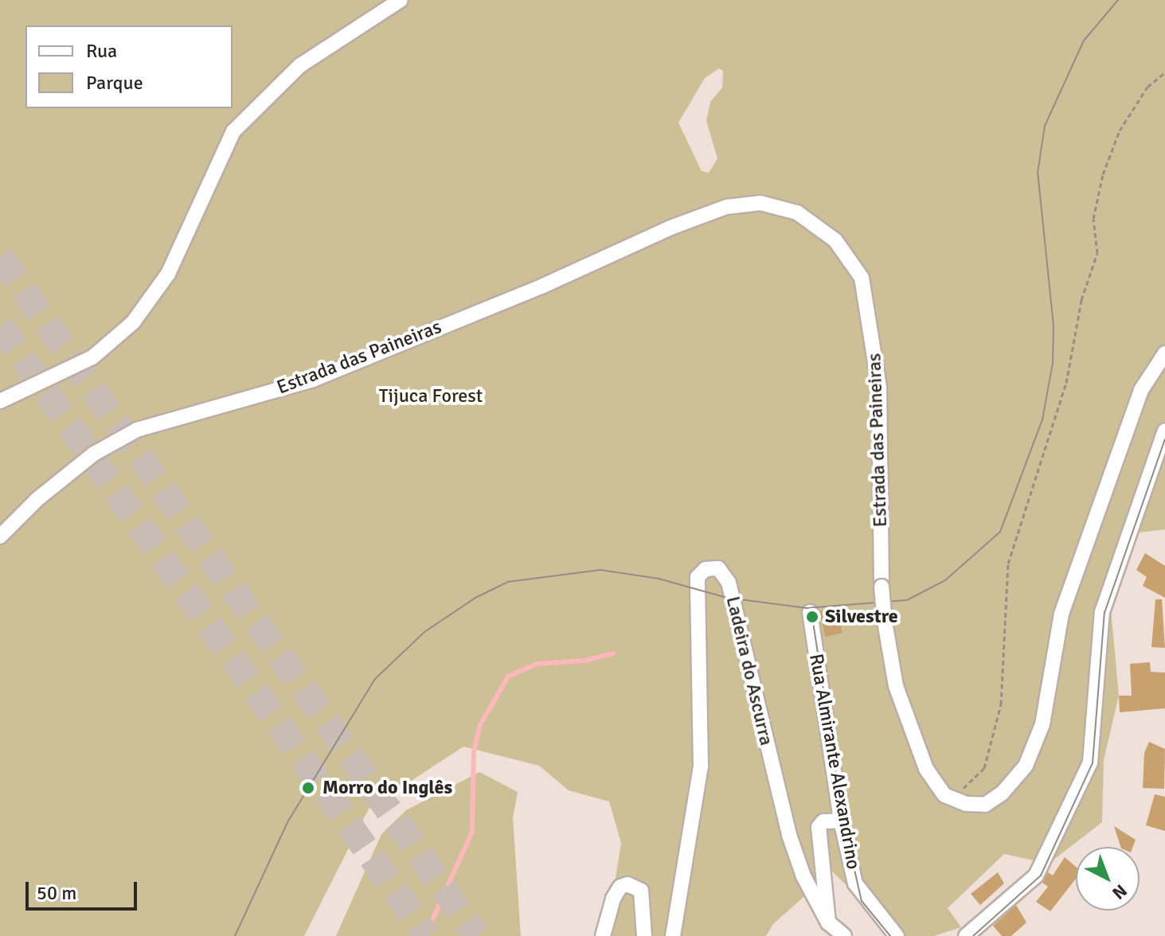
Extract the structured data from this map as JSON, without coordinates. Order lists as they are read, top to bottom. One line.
{"streets":{"street":["Estrada das Paineiras","Ladeira do Ascurra","Rua Almirante Alexandrino"]},"parks":["Tijuca Forest"],"places":["Silvestre","Morro do Inglês"],"legend":["Rua","Parque"],"scale_bar":"50 m","north":"bottom right"}
